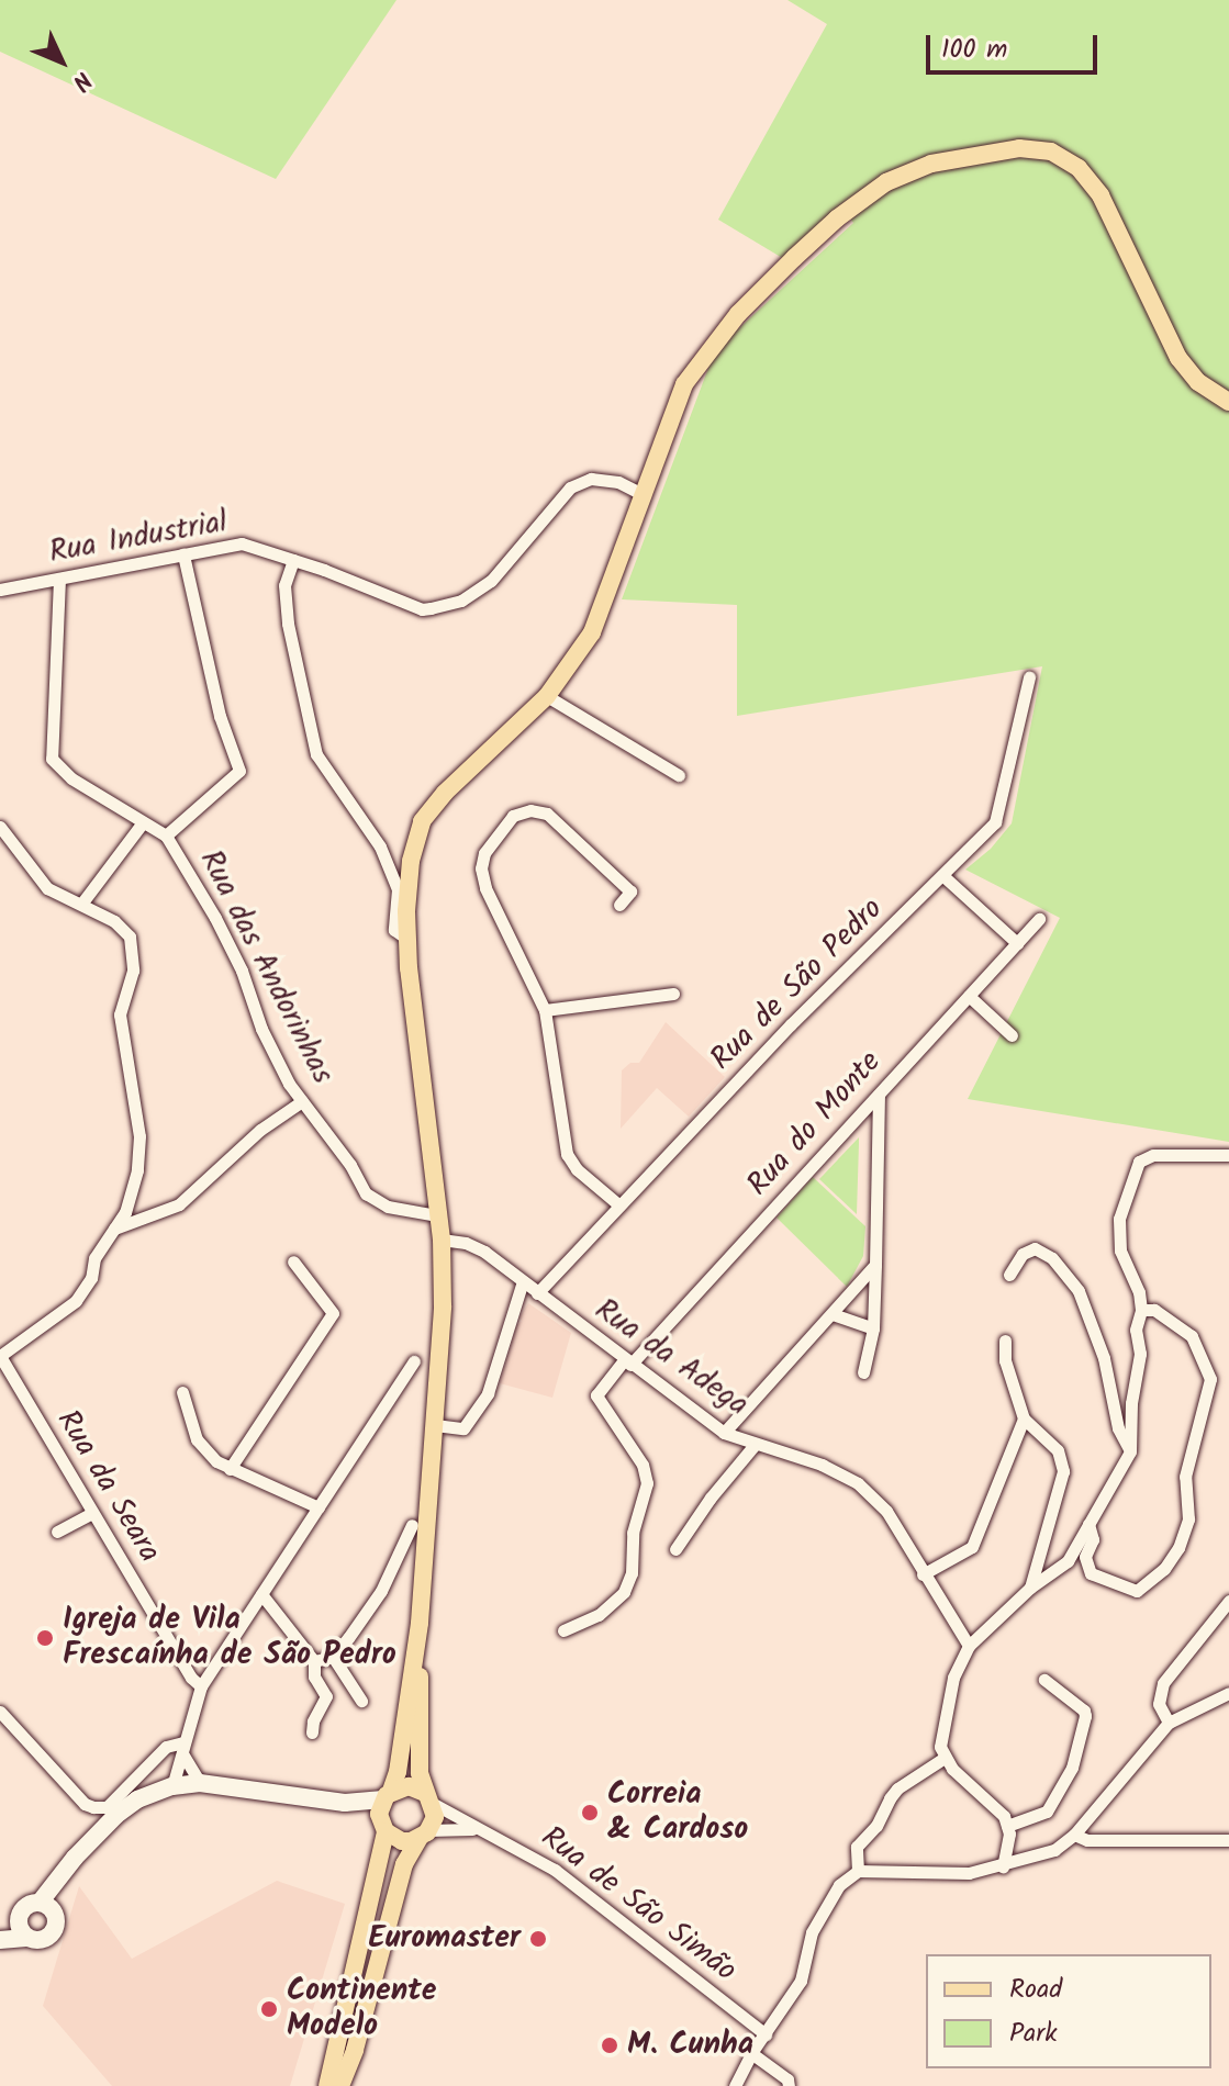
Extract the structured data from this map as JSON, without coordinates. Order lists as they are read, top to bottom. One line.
{"streets":{"street":["Rua Industrial","Rua das Andorinhas","Rua de São Pedro","Rua do Monte","Rua da Adega","Rua da Seara","Rua de São Simão"]},"crossings":[["Rua Industrial","Rua das Andorinhas"],["Rua de São Pedro","Rua da Adega"],["Rua do Monte","Rua da Adega"]],"places":["Igreja de Vila Frescaínha de São Pedro","Correia & Cardoso","Euromaster","Continente Modelo","M. Cunha"],"legend":["Road","Park"],"scale_bar":"100 m","north":"bottom right"}
